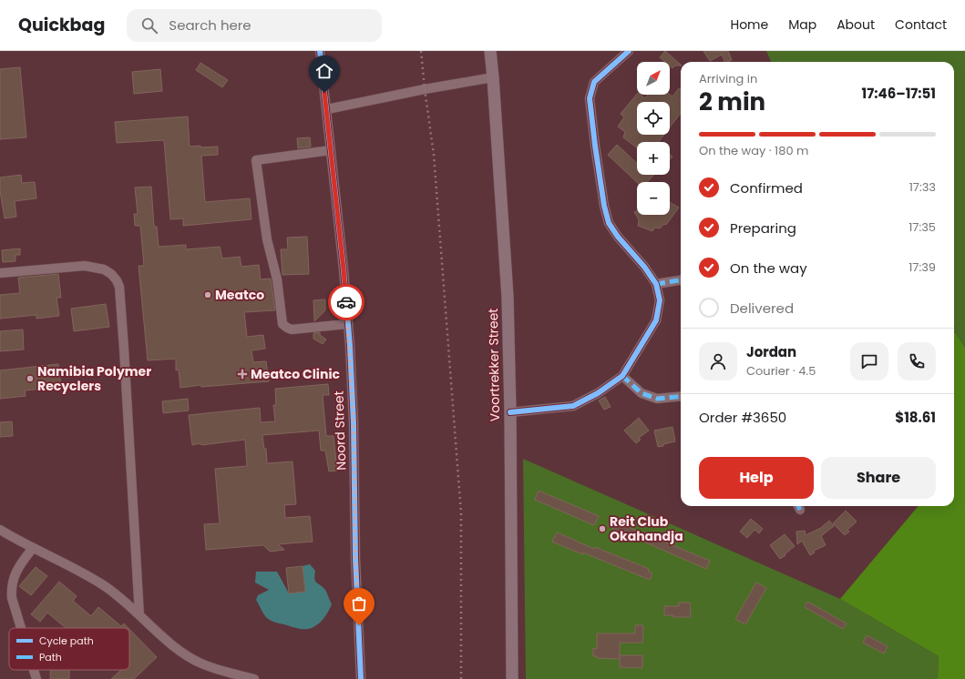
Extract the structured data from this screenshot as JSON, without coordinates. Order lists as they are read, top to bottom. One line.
{"streets":{"main road":["Voortrekker Street"],"street":["Noord Street"]},"places":{"other":["Meatco","Namibia Polymer Recyclers","Reit Club Okahandja"],"health":["Meatco Clinic"]},"legend":["Cycle path","Path"],"north":"top right","page":{"header":"Quickbag","search":"Search here","nav":["Home","Map","About","Contact"],"map_buttons":["+","−"],"heading":["2 min","Arriving in","17:46–17:51"],"panel":["Jordan","Courier · 4.5","Order #3650","$18.61"],"bar":"On the way · 180 m","list":[["Confirmed","17:33"],["Preparing","17:35"],["On the way","17:39"],"Delivered"],"buttons":["Help","Share"]}}
